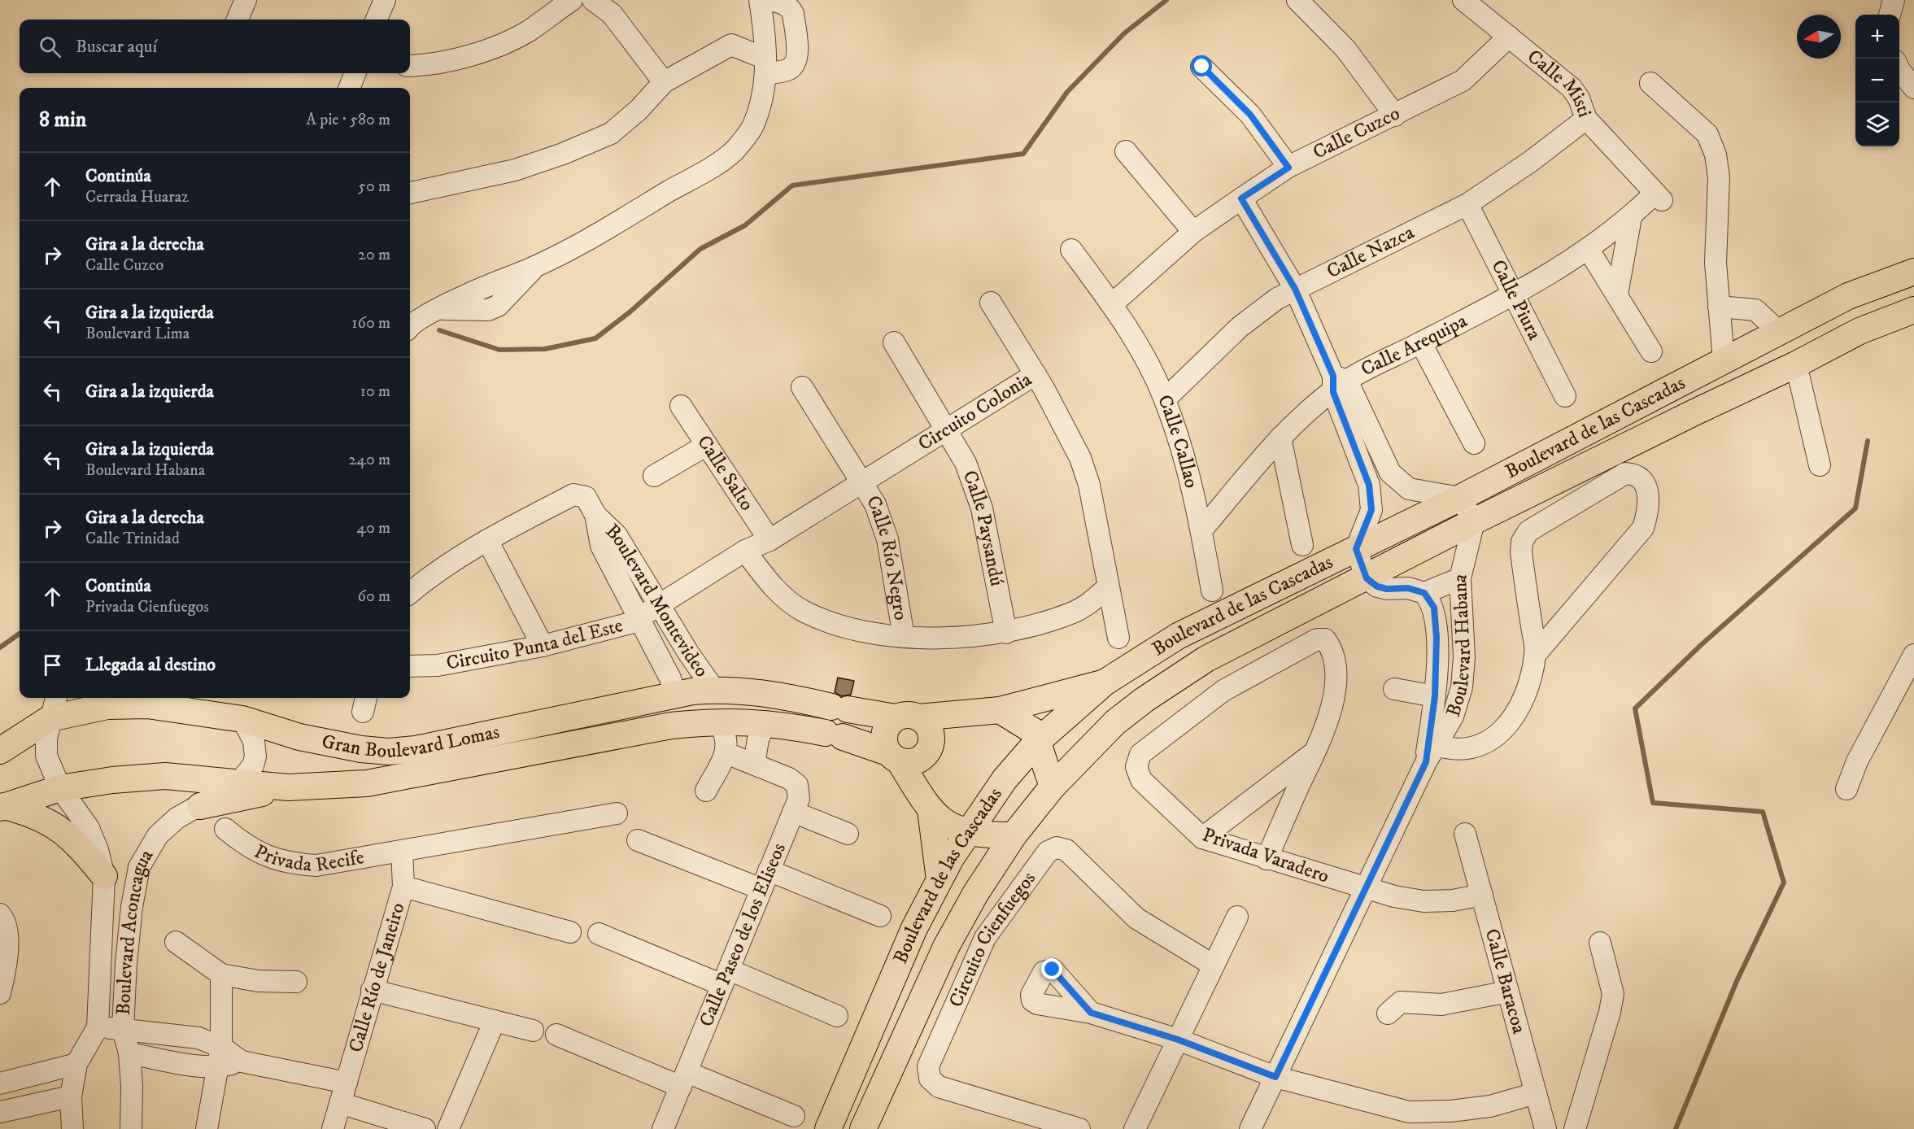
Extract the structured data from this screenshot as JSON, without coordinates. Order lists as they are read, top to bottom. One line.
{"streets":{"main road":["Boulevard de las Cascadas","Gran Boulevard Lomas"],"street":["Calle Misti","Calle Cuzco","Calle Nazca","Calle Piura","Calle Arequipa","Circuito Colonia","Calle Callao","Calle Salto","Calle Paysandú","Calle Río Negro","Boulevard Montevideo","Circuito Punta del Este","Boulevard Habana","Privada Recife","Privada Varadero","Boulevard Aconcagua","Calle Paseo de los Eliseos","Circuito Cienfuegos","Calle Río de Janeiro","Calle Baracoa"]},"crossings":[["Calle Misti","Calle Cuzco"],["Calle Misti","Calle Nazca"],["Calle Misti","Calle Arequipa"],["Calle Cuzco","Calle Callao"],["Calle Nazca","Calle Piura"],["Calle Nazca","Calle Callao"],["Calle Piura","Calle Arequipa"],["Calle Arequipa","Calle Callao"],["Circuito Colonia","Calle Salto"],["Circuito Colonia","Calle Paysandú"],["Circuito Colonia","Calle Río Negro"],["Circuito Colonia","Boulevard Montevideo"],["Circuito Colonia","Circuito Punta del Este"],["Boulevard de las Cascadas","Boulevard Habana"],["Boulevard de las Cascadas","Gran Boulevard Lomas"],["Boulevard Montevideo","Circuito Punta del Este"],["Boulevard Montevideo","Gran Boulevard Lomas"],["Boulevard Habana","Privada Varadero"],["Gran Boulevard Lomas","Boulevard Aconcagua"],["Privada Recife","Calle Río de Janeiro"],["Privada Varadero","Calle Baracoa"]],"north":"left","page":{"map_buttons":["+","−"],"search":"Buscar aquí","heading":["8 min","A pie · 580 m"],"list":[["Continúa","Cerrada Huaraz","50 m"],["Gira a la derecha","Calle Cuzco","20 m"],["Gira a la izquierda","Boulevard Lima","160 m"],["Gira a la izquierda","10 m"],["Gira a la izquierda","Boulevard Habana","240 m"],["Gira a la derecha","Calle Trinidad","40 m"],["Continúa","Privada Cienfuegos","60 m"],"Llegada al destino"]}}
